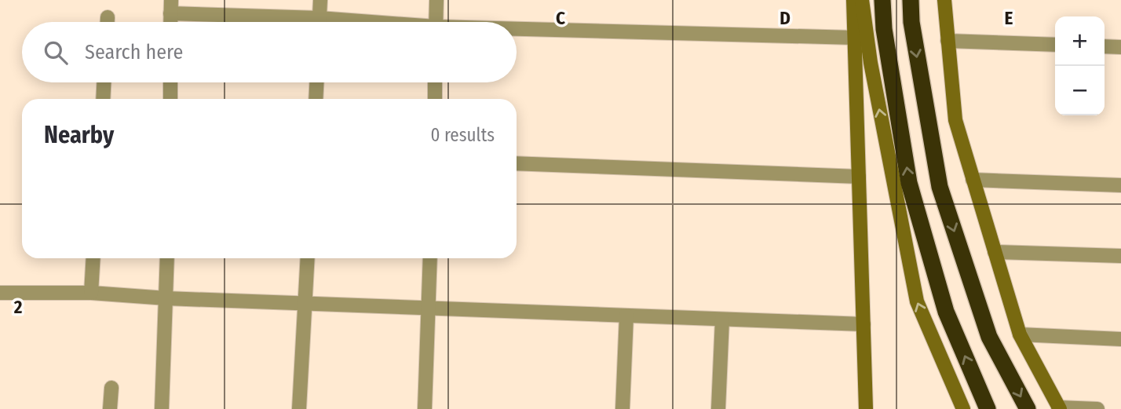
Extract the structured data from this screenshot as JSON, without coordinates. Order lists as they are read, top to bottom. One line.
{"page":{"map_buttons":["+","−"],"search":"Search here","heading":["Nearby","0 results"]},"grid":{"columns":["C","D","E"],"rows":["2"]}}
